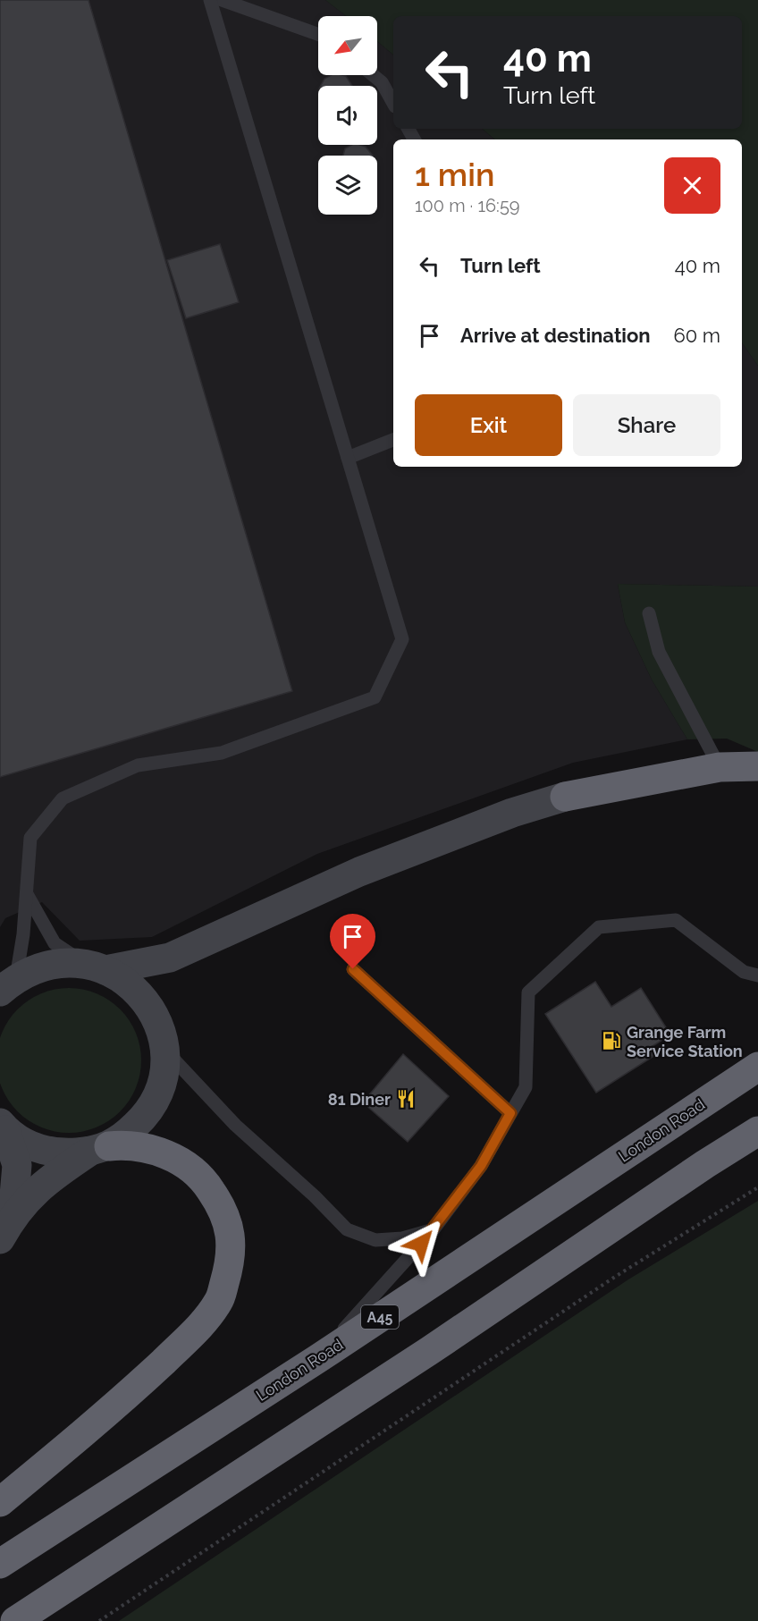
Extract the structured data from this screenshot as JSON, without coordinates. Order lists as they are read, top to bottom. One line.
{"streets":{"highway":["London Road","A45"]},"places":{"fuel station":["Grange Farm Service Station"],"restaurant":["81 Diner"]},"north":"bottom left","page":{"turn":["40 m","Turn left"],"heading":["1 min","100 m · 16:59"],"list":[{"name":"Turn left","value":"40 m"},{"name":"Arrive at destination","value":"60 m"}],"buttons":["Exit","Share"]}}
